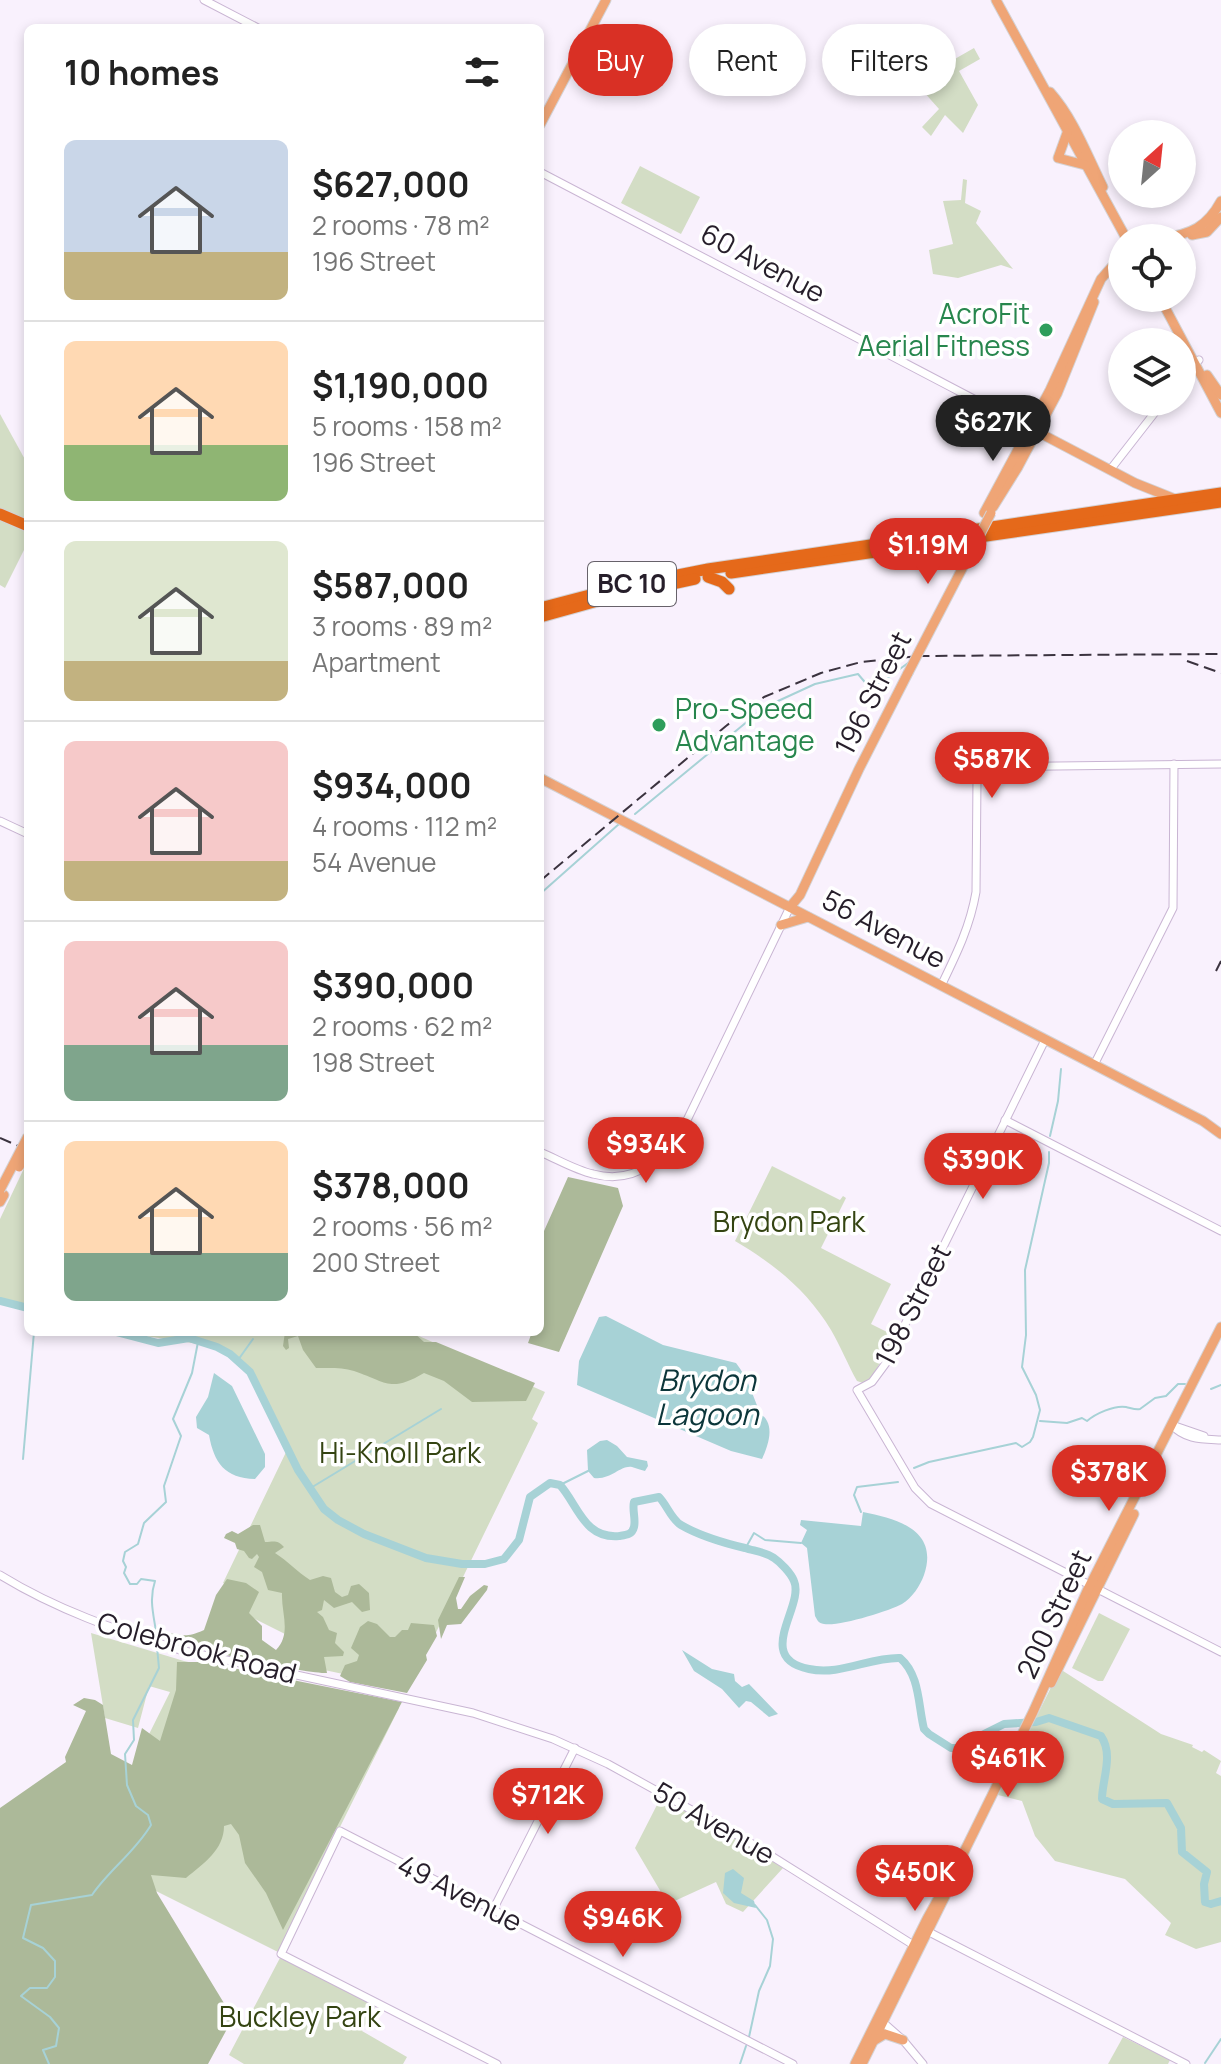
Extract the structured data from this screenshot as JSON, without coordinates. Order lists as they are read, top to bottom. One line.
{"streets":{"highway":["BC 10"],"main road":["60 Avenue","196 Street","56 Avenue","200 Street"],"street":["198 Street","Colebrook Road","50 Avenue","49 Avenue"]},"crossings":[["60 Avenue","BC 10"],["60 Avenue","196 Street"],["196 Street","56 Avenue"],["56 Avenue","198 Street"],["198 Street","200 Street"],["200 Street","50 Avenue"],["Colebrook Road","50 Avenue"]],"water":["Brydon Lagoon"],"parks":["Brydon Park","Hi-Knoll Park","Buckley Park"],"places":["AcroFit Aerial Fitness","Pro-Speed Advantage"],"north":"top right","page":{"chip":["Buy","Rent","Filters"],"heading":"10 homes","list":[{"name":"$627,000","note":"2 rooms · 78 m² · 196 Street"},{"name":"$1,190,000","note":"5 rooms · 158 m² · 196 Street"},{"name":"$587,000","note":"3 rooms · 89 m² · Apartment"},{"name":"$934,000","note":"4 rooms · 112 m² · 54 Avenue"},{"name":"$390,000","note":"2 rooms · 62 m² · 198 Street"},{"name":"$378,000","note":"2 rooms · 56 m² · 200 Street"}],"price":["$627K","$1.19M","$587K","$934K","$390K","$378K","$461K","$712K","$450K","$946K"]}}
